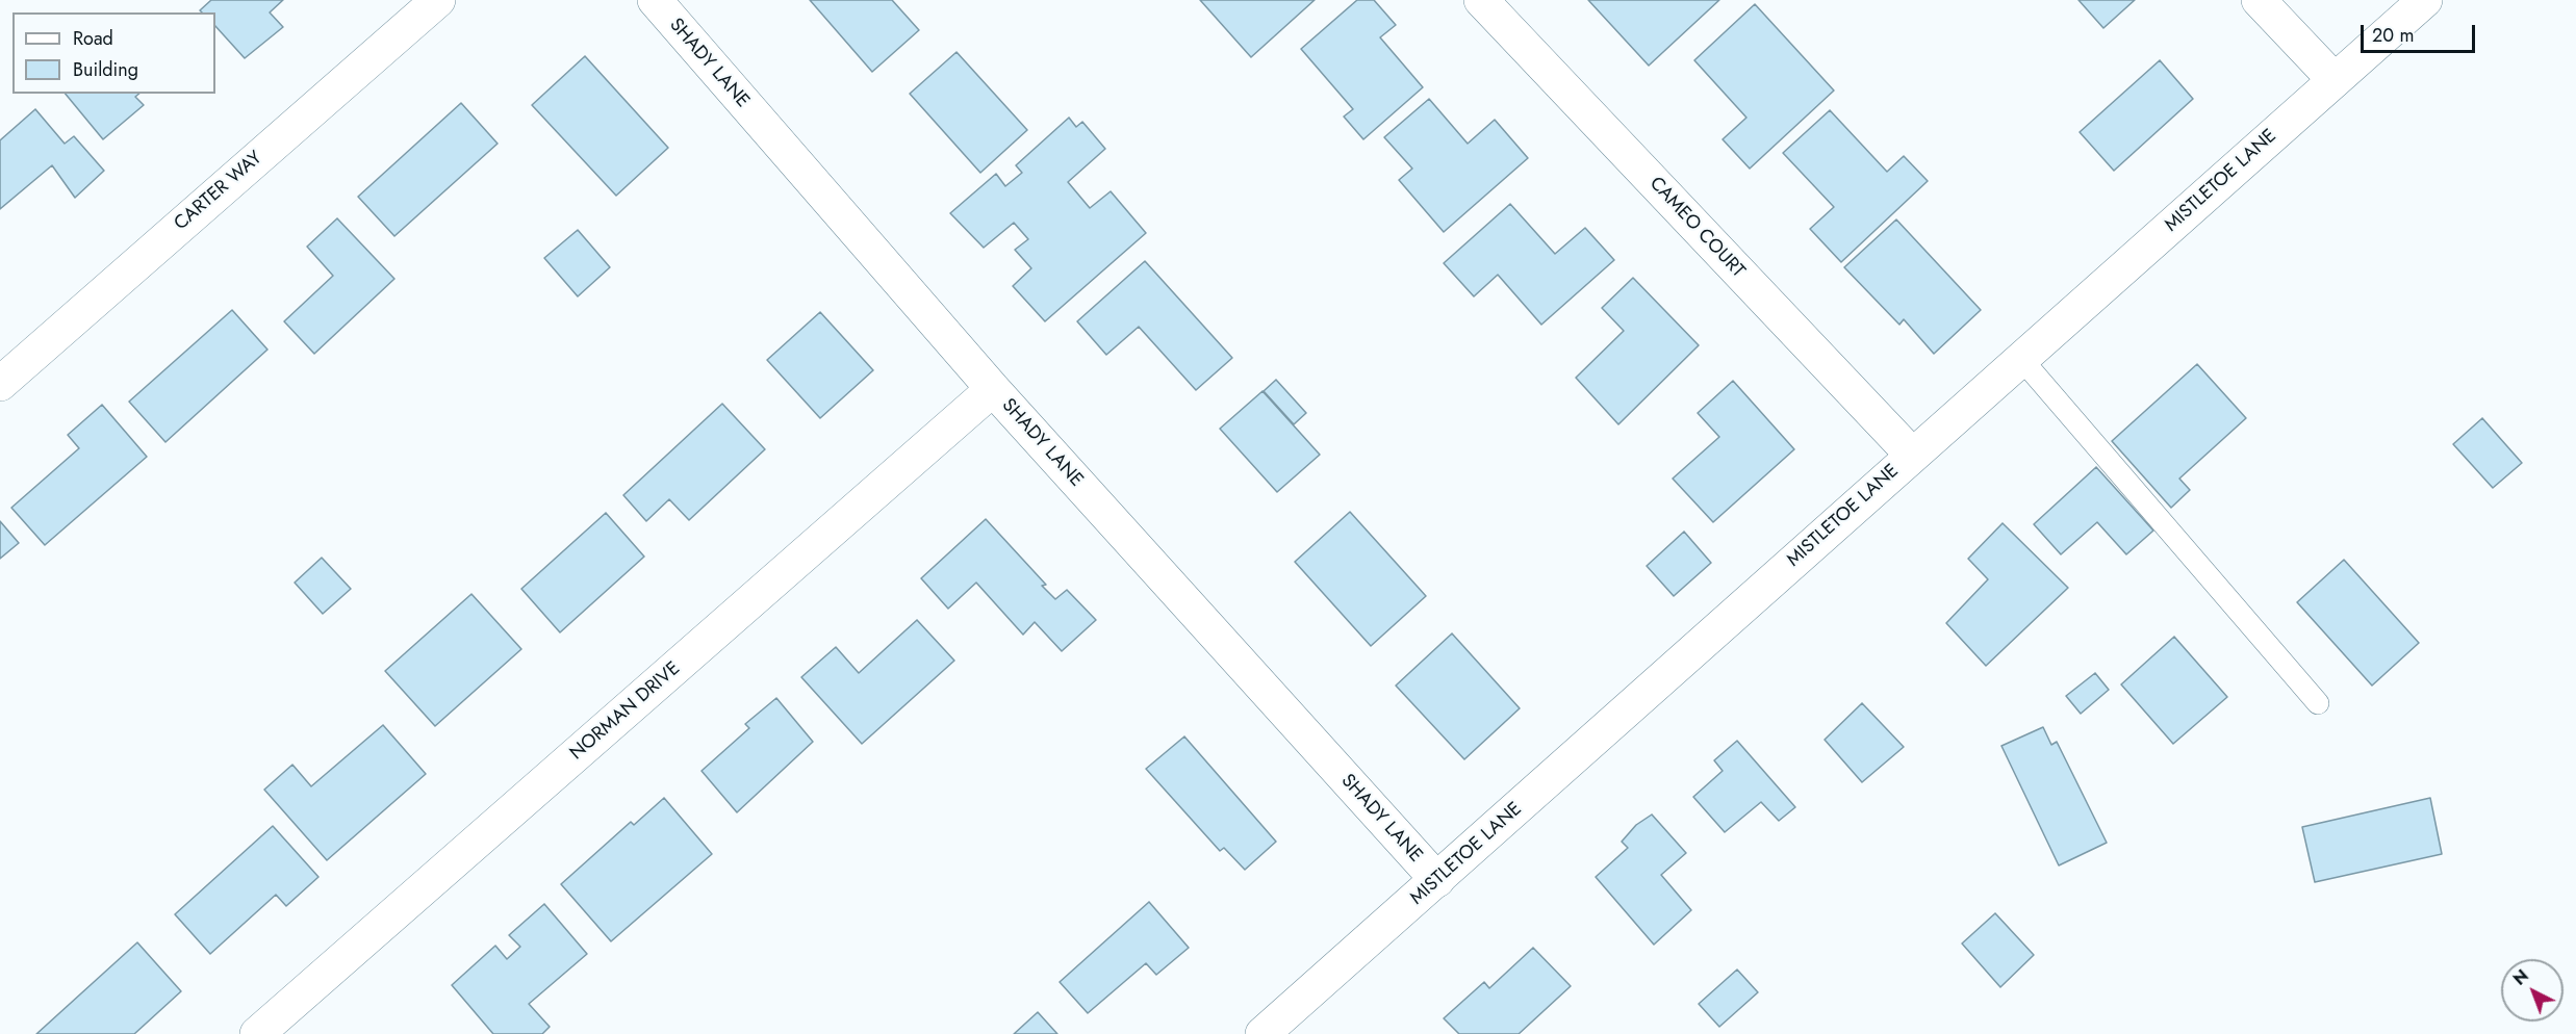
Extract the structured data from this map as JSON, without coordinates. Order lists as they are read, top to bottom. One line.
{"streets":{"street":["SHADY LANE","MISTLETOE LANE","CARTER WAY","CAMEO COURT","NORMAN DRIVE"]},"crossings":[["SHADY LANE","MISTLETOE LANE"],["SHADY LANE","NORMAN DRIVE"],["MISTLETOE LANE","CAMEO COURT"]],"legend":["Road","Building"],"scale_bar":"20 m","north":"top left"}
